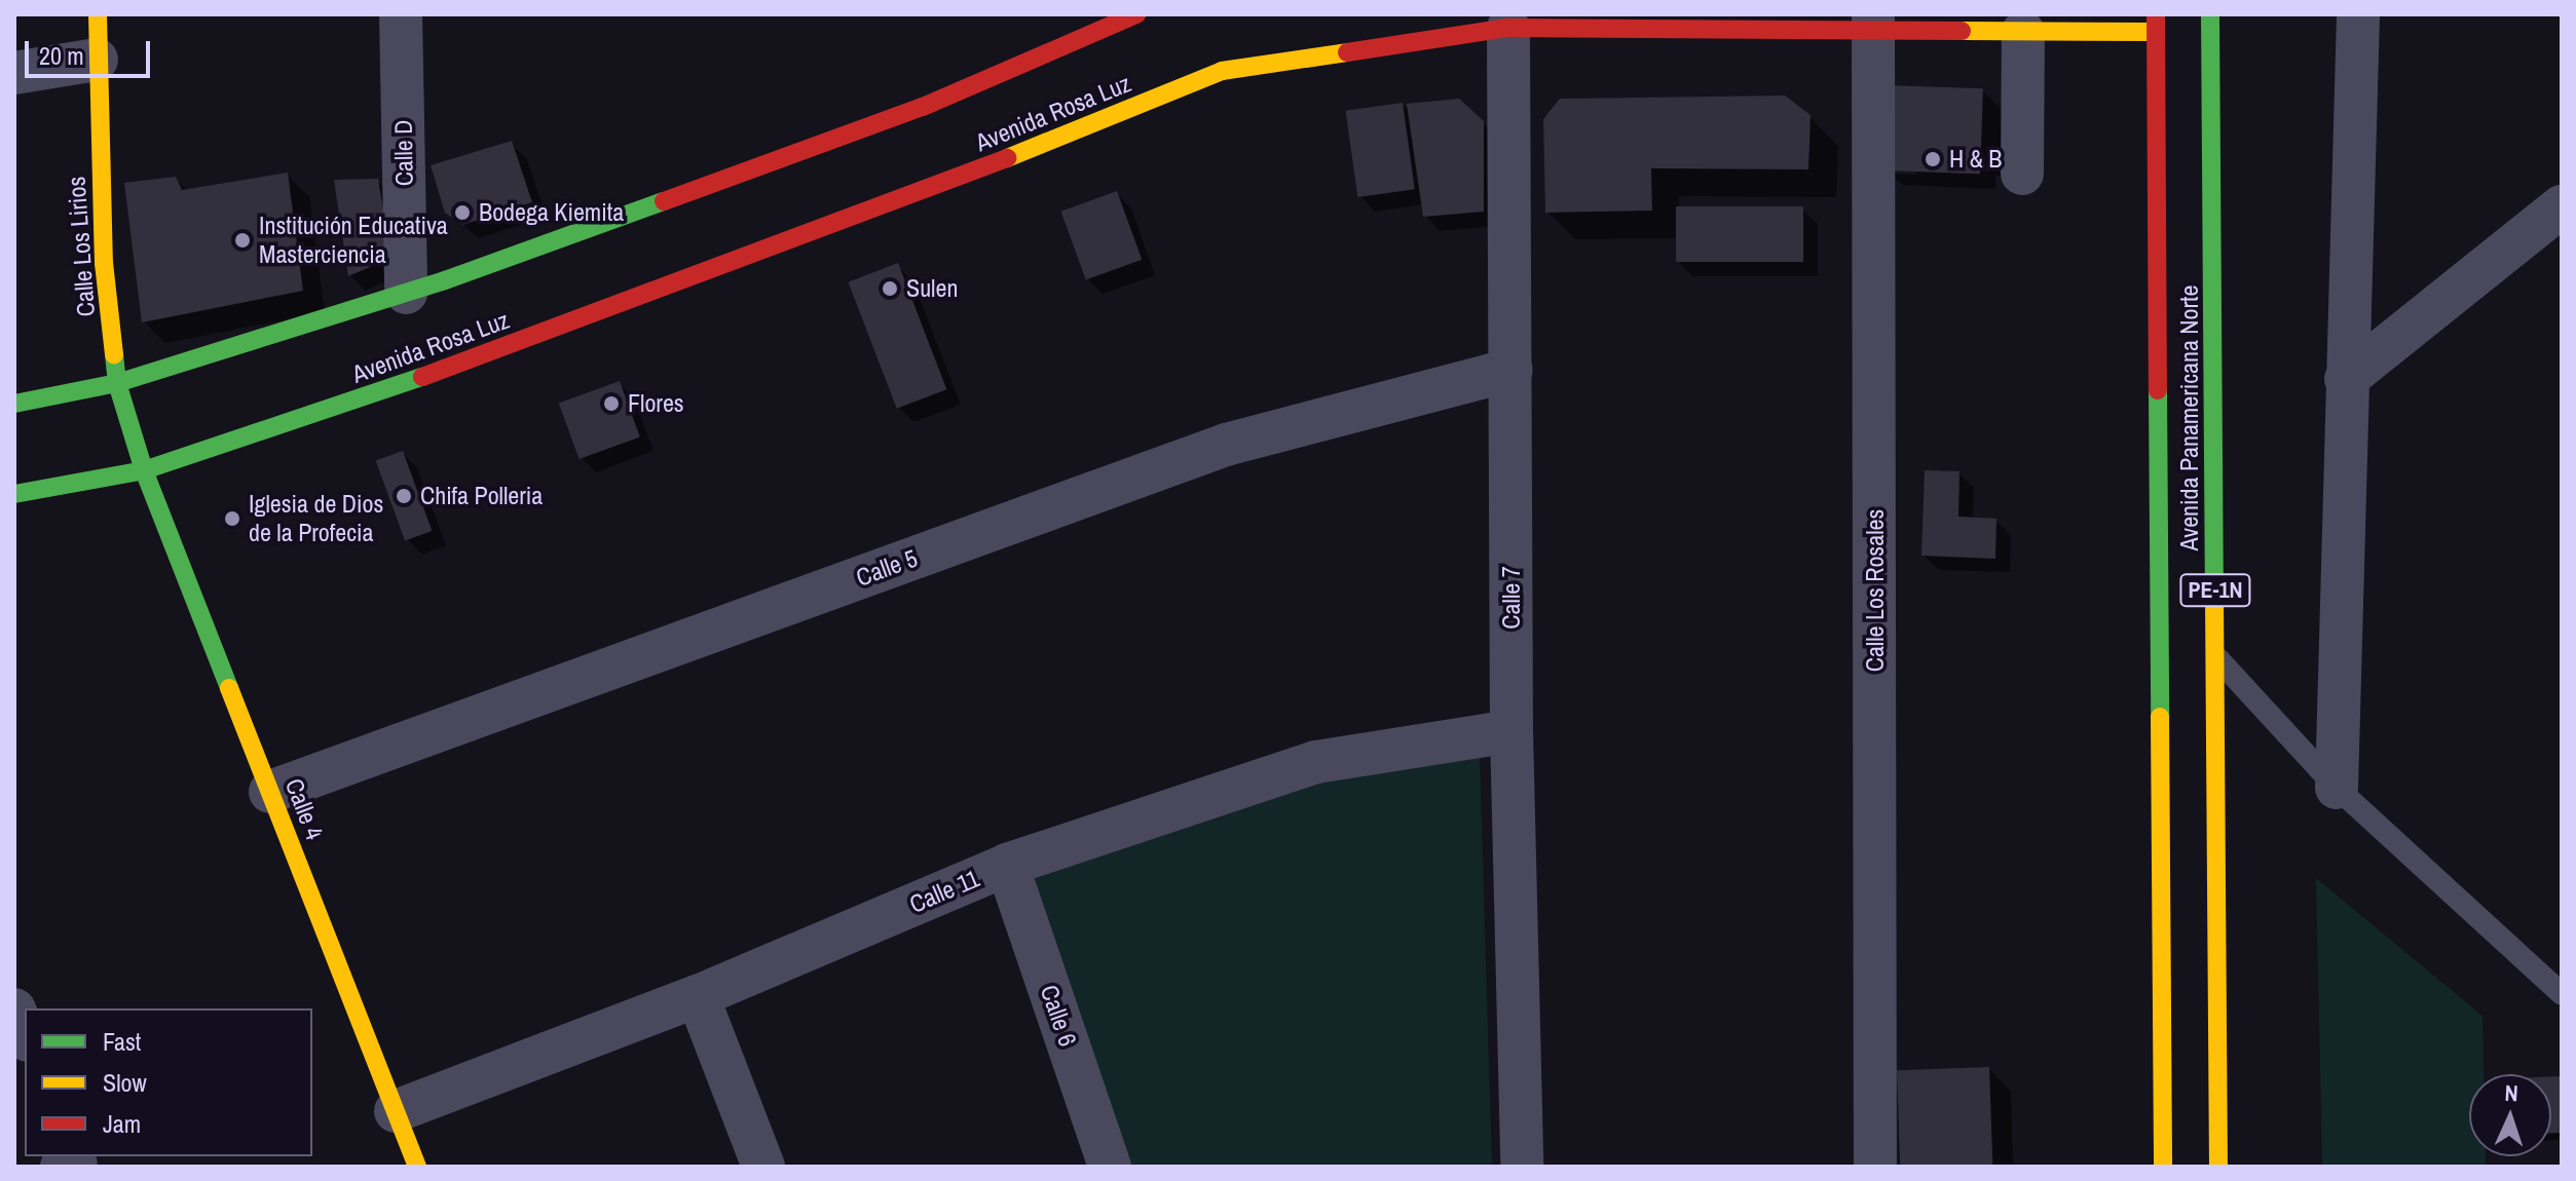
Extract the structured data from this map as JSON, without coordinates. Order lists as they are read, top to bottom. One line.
{"streets":{"main road":["Avenida Rosa Luz","Calle Los Lirios","Avenida Panamericana Norte","PE-1N","Calle 4"],"street":["Calle D","Calle 5","Calle Los Rosales","Calle 7","Calle 11","Calle 6"]},"crossings":[["Avenida Rosa Luz","Calle Los Lirios"],["Avenida Rosa Luz","Avenida Panamericana Norte"],["Avenida Rosa Luz","Calle Los Rosales"],["Avenida Rosa Luz","Calle 7"],["Avenida Rosa Luz","Calle 4"],["Calle Los Lirios","Calle 4"],["Calle 5","Calle 7"],["Calle 5","Calle 4"],["Calle 7","Calle 11"],["Calle 4","Calle 11"],["Calle 11","Calle 6"]],"places":["H & B","Bodega Kiemita","Institución Educativa Masterciencia","Sulen","Flores","Chifa Polleria","Iglesia de Dios de la Profecia"],"legend":["Fast","Slow","Jam"],"scale_bar":"20 m","north":"top"}
